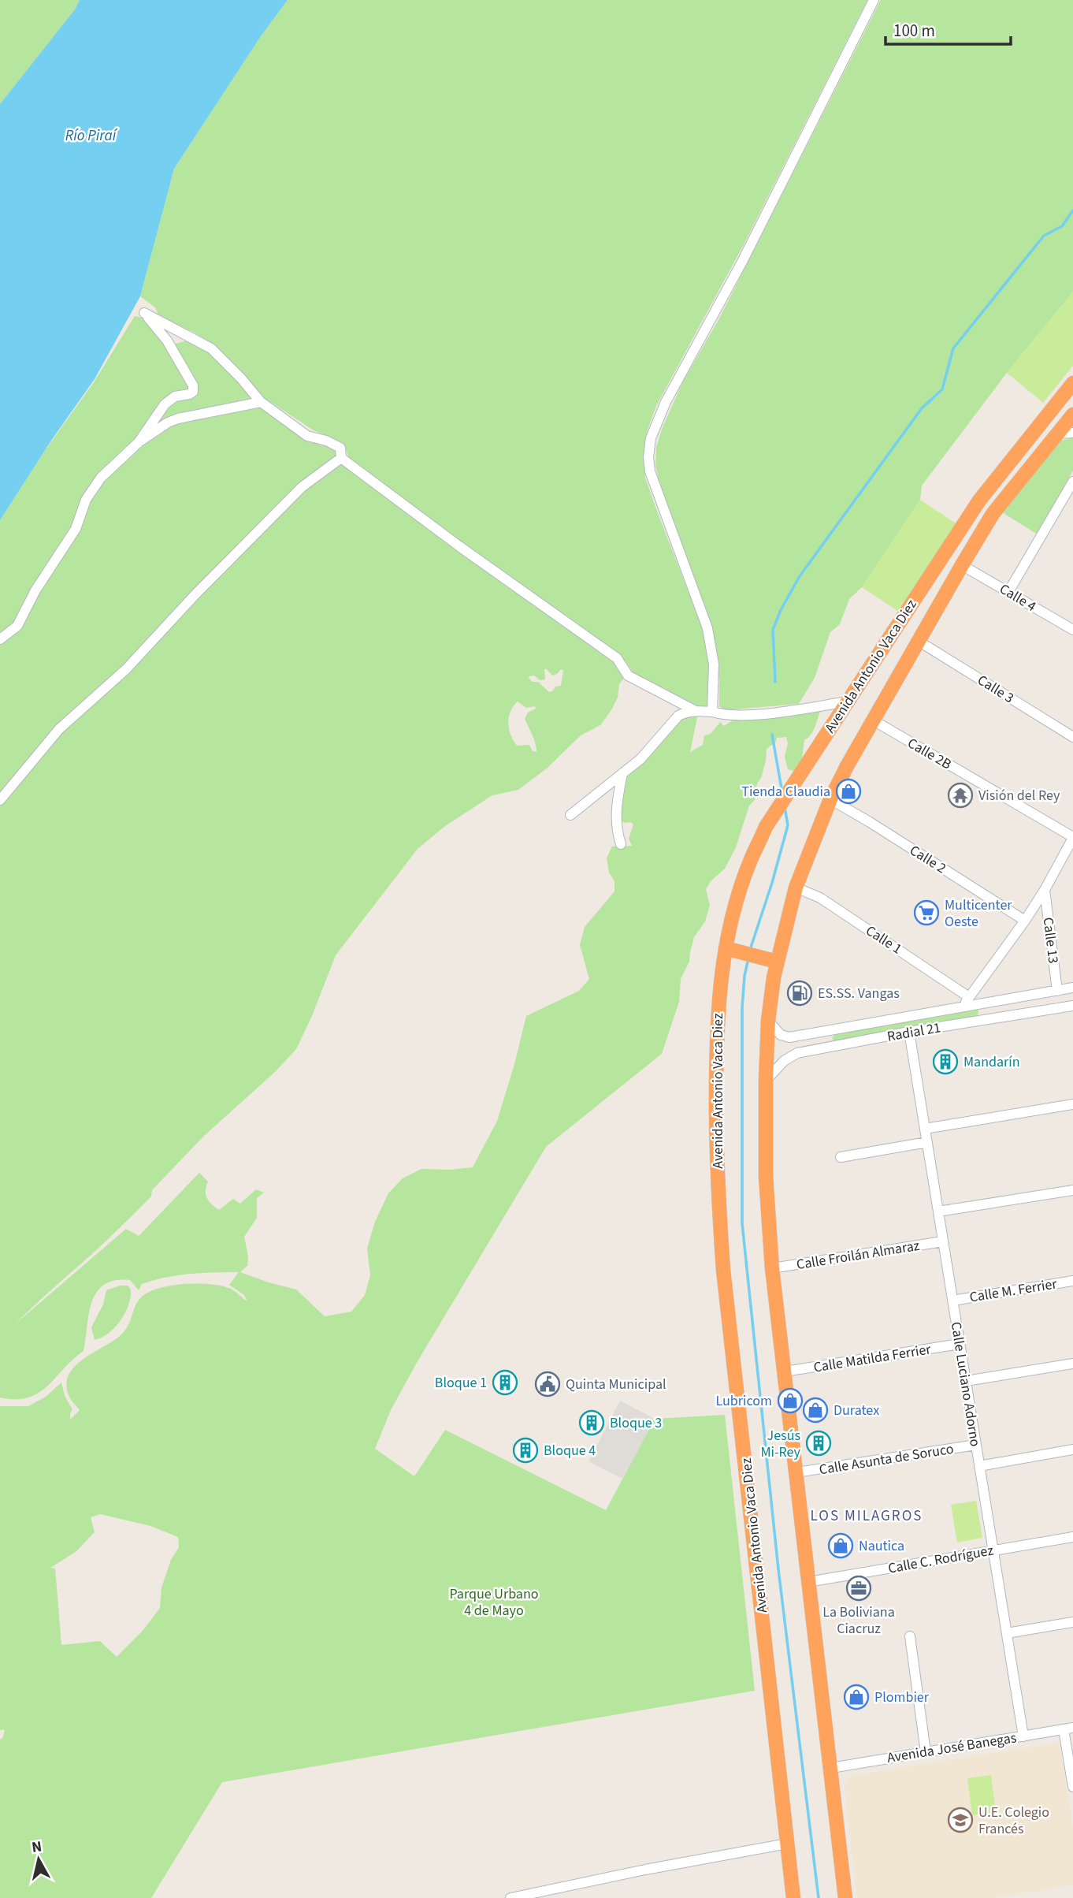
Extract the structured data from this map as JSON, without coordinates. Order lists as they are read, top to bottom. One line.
{"streets":{"highway":["Avenida Antonio Vaca Diez"],"street":["Calle 4","Calle 3","Calle 2B","Calle 2","Calle 1","Calle 13","Radial 21","Calle Froilán Almaraz","Calle M. Ferrier","Calle Matilda Ferrier","Calle Luciano Adorno","Calle Asunta de Soruco","Calle C. Rodríguez","Avenida José Banegas"]},"crossings":[["Calle 4","Avenida Antonio Vaca Diez"],["Avenida Antonio Vaca Diez","Calle 3"],["Avenida Antonio Vaca Diez","Calle 2B"],["Avenida Antonio Vaca Diez","Calle 2"],["Avenida Antonio Vaca Diez","Calle 1"],["Avenida Antonio Vaca Diez","Radial 21"],["Avenida Antonio Vaca Diez","Calle Froilán Almaraz"],["Avenida Antonio Vaca Diez","Calle Matilda Ferrier"],["Avenida Antonio Vaca Diez","Calle Asunta de Soruco"],["Avenida Antonio Vaca Diez","Calle C. Rodríguez"],["Avenida Antonio Vaca Diez","Avenida José Banegas"],["Calle 13","Radial 21"],["Radial 21","Calle Luciano Adorno"],["Calle Froilán Almaraz","Calle Luciano Adorno"],["Calle M. Ferrier","Calle Luciano Adorno"],["Calle Matilda Ferrier","Calle Luciano Adorno"],["Calle Luciano Adorno","Calle Asunta de Soruco"],["Calle Luciano Adorno","Calle C. Rodríguez"],["Calle Luciano Adorno","Avenida José Banegas"]],"districts":["LOS MILAGROS"],"water":["Río Piraí"],"parks":["Parque Urbano 4 de Mayo"],"places":{"shop":["Tienda Claudia","Lubricom","Duratex","Nautica","Plombier"],"temple":["Visión del Rey"],"supermarket":["Multicenter Oeste"],"fuel station":["ES.SS. Vangas"],"building":["Mandarín","Bloque 1","Bloque 3","Jesús Mi-Rey","Bloque 4"],"public building":["Quinta Municipal"],"office":["La Boliviana Ciacruz"],"school or university":["U.E. Colegio Francés"]},"scale_bar":"100 m","north":"top"}
